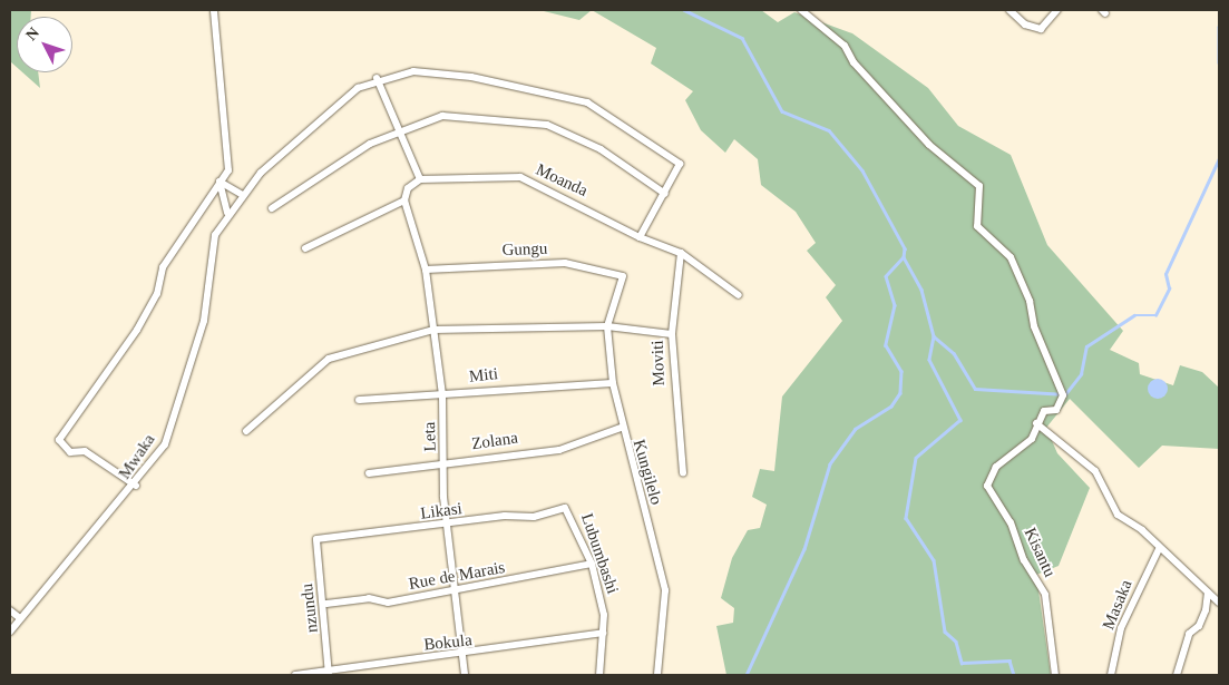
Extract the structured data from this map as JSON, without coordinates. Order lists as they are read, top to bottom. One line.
{"streets":{"street":["Moanda","Gungu","Moviti","Miti","Leta","Zolana","Mwaka","Kungilelo","Likasi","Kisantu","Lubumbashi","Rue de Marais","Masaka","nzundu","Bokula"]},"crossings":[["Moanda","Moviti"],["Gungu","Leta"],["Gungu","Kungilelo"],["Miti","Leta"],["Miti","Kungilelo"],["Leta","Zolana"],["Leta","Likasi"],["Leta","Rue de Marais"],["Leta","Bokula"],["Zolana","Kungilelo"],["Likasi","Lubumbashi"],["Likasi","nzundu"],["Lubumbashi","Rue de Marais"],["Lubumbashi","Bokula"],["Rue de Marais","nzundu"],["nzundu","Bokula"]],"north":"top left"}
